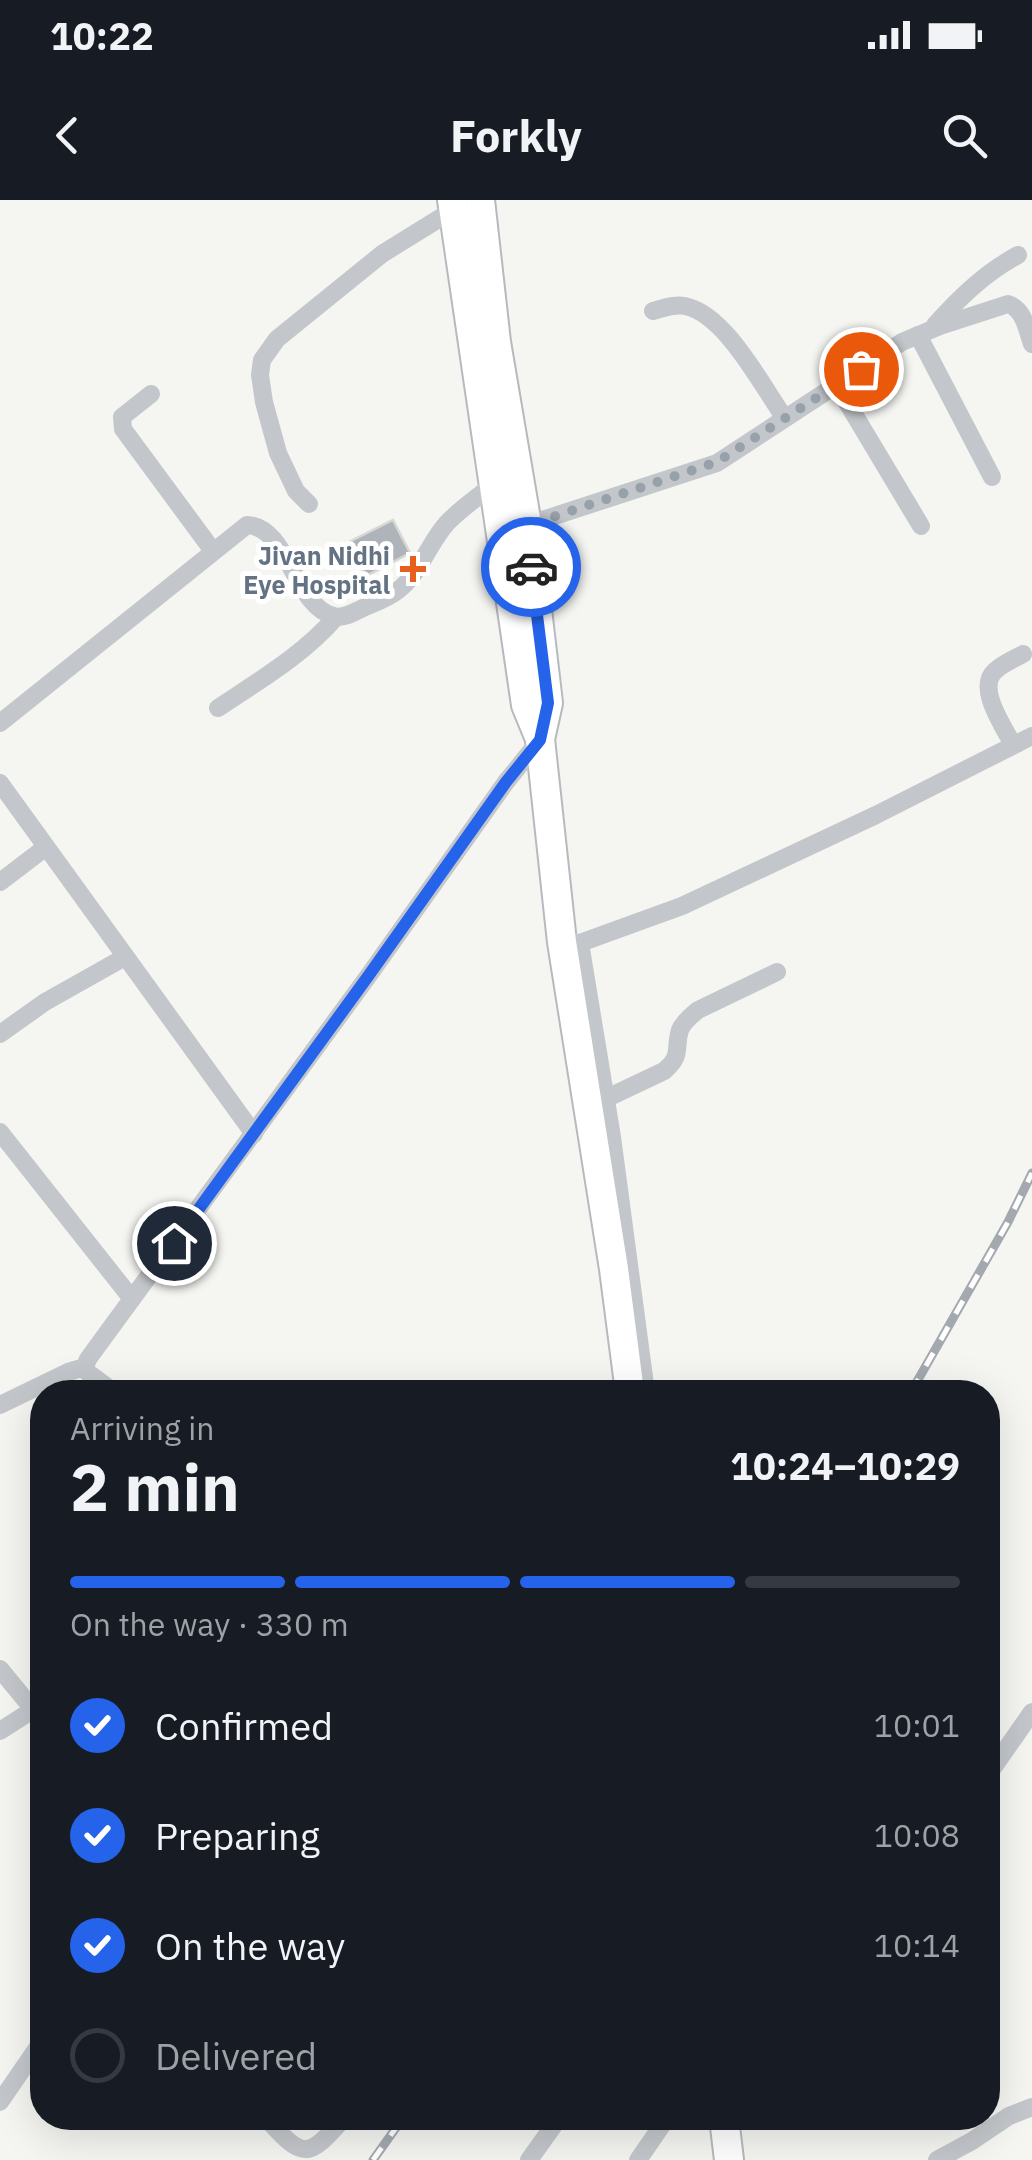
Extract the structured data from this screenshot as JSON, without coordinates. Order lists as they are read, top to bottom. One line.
{"places":{"health":["Jivan Nidhi Eye Hospital"]},"page":{"status":"10:22","header":"Forkly","heading":["2 min","Arriving in","10:24–10:29"],"bar":"On the way · 330 m","list":[["Confirmed","10:01"],["Preparing","10:08"],["On the way","10:14"],"Delivered"]}}
